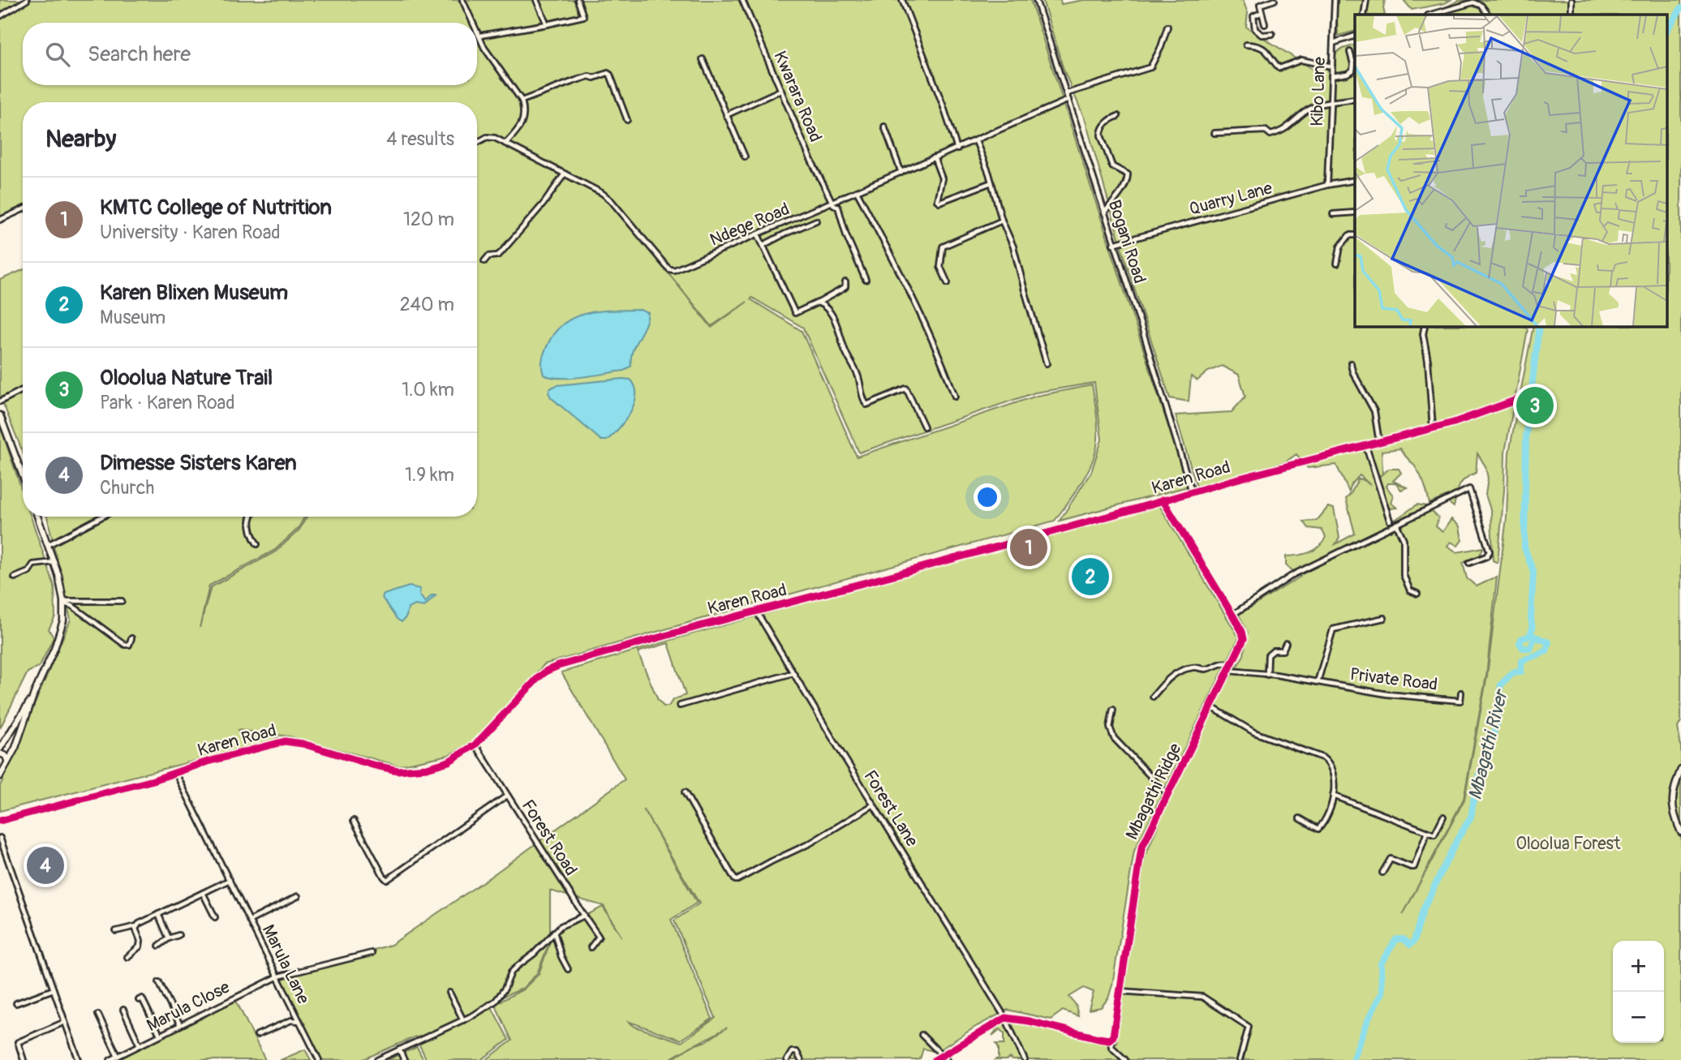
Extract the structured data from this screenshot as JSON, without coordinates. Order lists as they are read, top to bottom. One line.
{"streets":{"street":["Kibo Lane","Kwarara Road","Quarry Lane","Ndege Road","Bogani Road","Karen Road","Private Road","Mbagathi Ridge","Forest Lane","Forest Road","Marula Lane","Marula Close"]},"crossings":[["Kibo Lane","Quarry Lane"],["Kwarara Road","Ndege Road"],["Quarry Lane","Bogani Road"],["Ndege Road","Bogani Road"],["Bogani Road","Karen Road"],["Karen Road","Mbagathi Ridge"],["Karen Road","Forest Lane"],["Karen Road","Forest Road"],["Karen Road","Marula Lane"],["Private Road","Mbagathi Ridge"],["Marula Lane","Marula Close"]],"water":["Mbagathi River"],"parks":["Oloolua Forest"],"page":{"search":"Search here","heading":["Nearby","4 results"],"list":[{"mark":"1","name":"KMTC College of Nutrition","note":"University · Karen Road","value":"120 m"},{"mark":"2","name":"Karen Blixen Museum","note":"Museum","value":"240 m"},{"mark":"3","name":"Oloolua Nature Trail","note":"Park · Karen Road","value":"1.0 km"},{"mark":"4","name":"Dimesse Sisters Karen","note":"Church","value":"1.9 km"}],"pins":["3","1","2","4"],"map_buttons":["+","−"]}}
